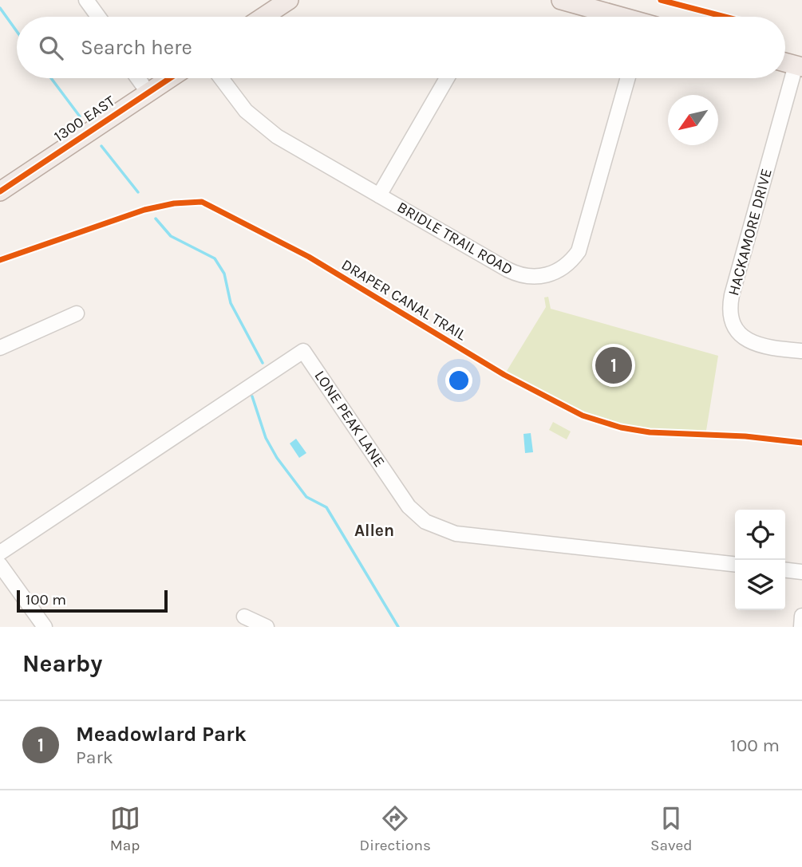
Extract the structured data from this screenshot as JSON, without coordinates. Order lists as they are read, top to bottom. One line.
{"streets":{"main road":["1300 EAST"],"street":["HACKAMORE DRIVE","BRIDLE TRAIL ROAD","LONE PEAK LANE"],"cycle path":["DRAPER CANAL TRAIL"]},"districts":["Allen"],"scale_bar":"100 m","north":"bottom left","page":{"search":"Search here","pins":"1","scale":"100 m","heading":"Nearby","list":[{"mark":"1","name":"Meadowlard Park","note":"Park","value":"100 m"}],"nav":["Map","Directions","Saved"]}}
